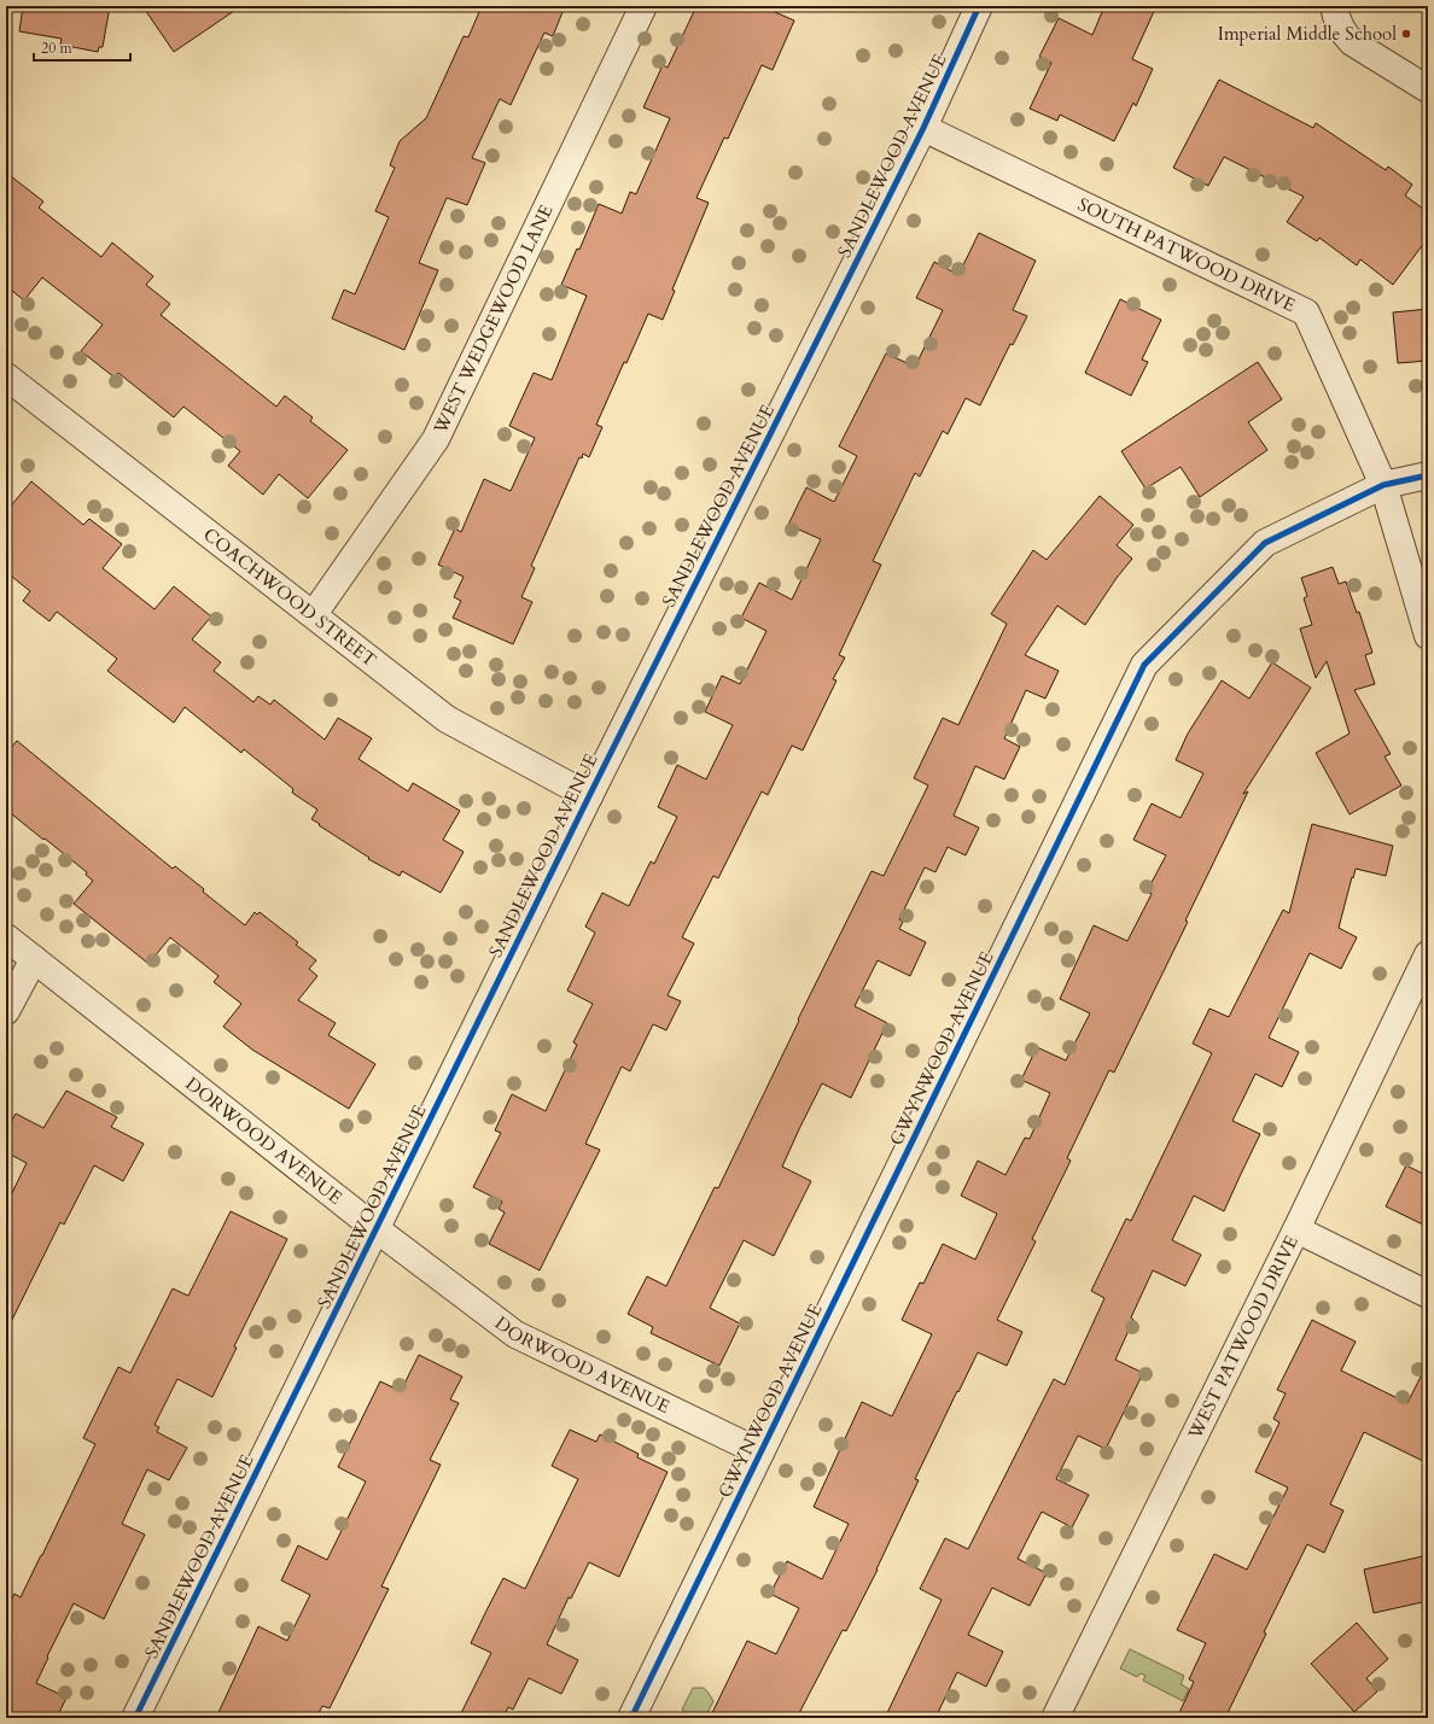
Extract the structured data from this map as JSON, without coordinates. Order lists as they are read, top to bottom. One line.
{"streets":{"street":["SANDLEWOOD AVENUE","SOUTH PATWOOD DRIVE","WEST WEDGEWOOD LANE","COACHWOOD STREET","GWYNWOOD AVENUE","DORWOOD AVENUE","WEST PATWOOD DRIVE"]},"crossings":[["SANDLEWOOD AVENUE","SOUTH PATWOOD DRIVE"],["SANDLEWOOD AVENUE","COACHWOOD STREET"],["SANDLEWOOD AVENUE","DORWOOD AVENUE"],["SOUTH PATWOOD DRIVE","GWYNWOOD AVENUE"],["WEST WEDGEWOOD LANE","COACHWOOD STREET"],["GWYNWOOD AVENUE","DORWOOD AVENUE"]],"places":["Imperial Middle School"],"scale_bar":"20 m"}
